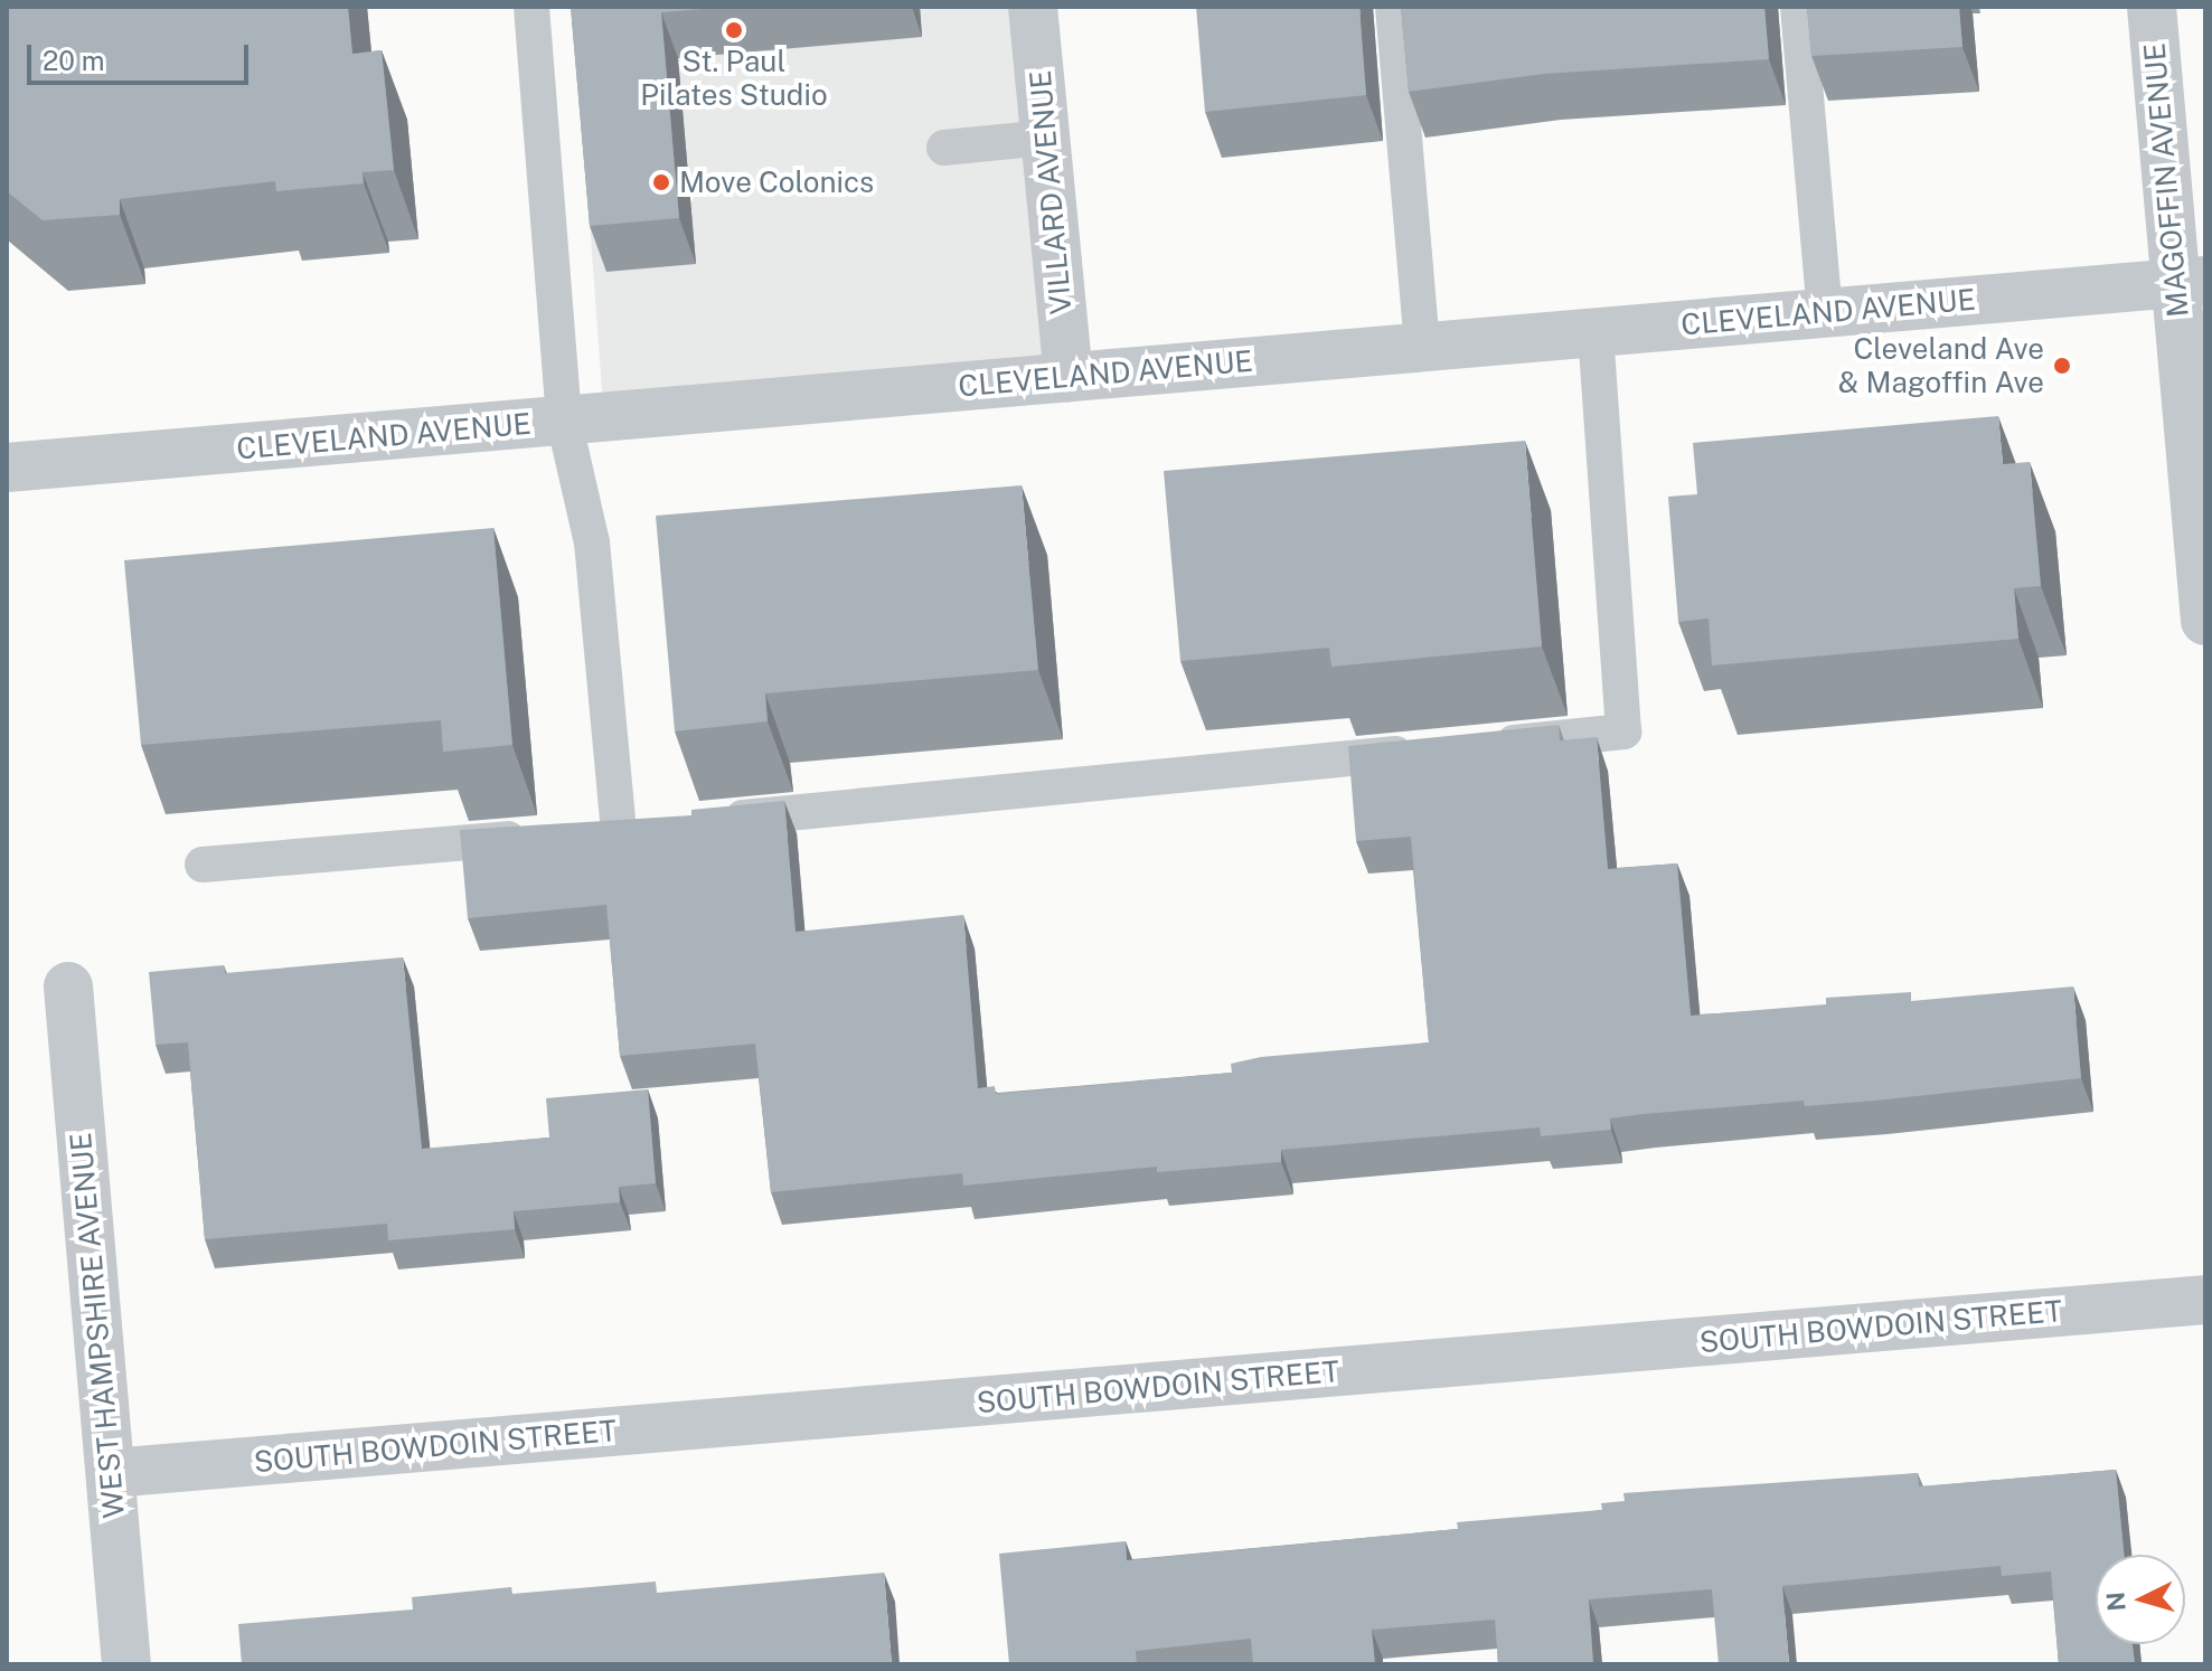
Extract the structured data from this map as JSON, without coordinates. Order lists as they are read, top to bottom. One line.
{"streets":{"street":["MAGOFFIN AVENUE","VILLARD AVENUE","CLEVELAND AVENUE","WEST HAMPSHIRE AVENUE","SOUTH BOWDOIN STREET"]},"crossings":[["MAGOFFIN AVENUE","CLEVELAND AVENUE"],["VILLARD AVENUE","CLEVELAND AVENUE"],["WEST HAMPSHIRE AVENUE","SOUTH BOWDOIN STREET"]],"places":["St. Paul Pilates Studio","Move Colonics","Cleveland Ave & Magoffin Ave"],"scale_bar":"20 m","north":"left"}
